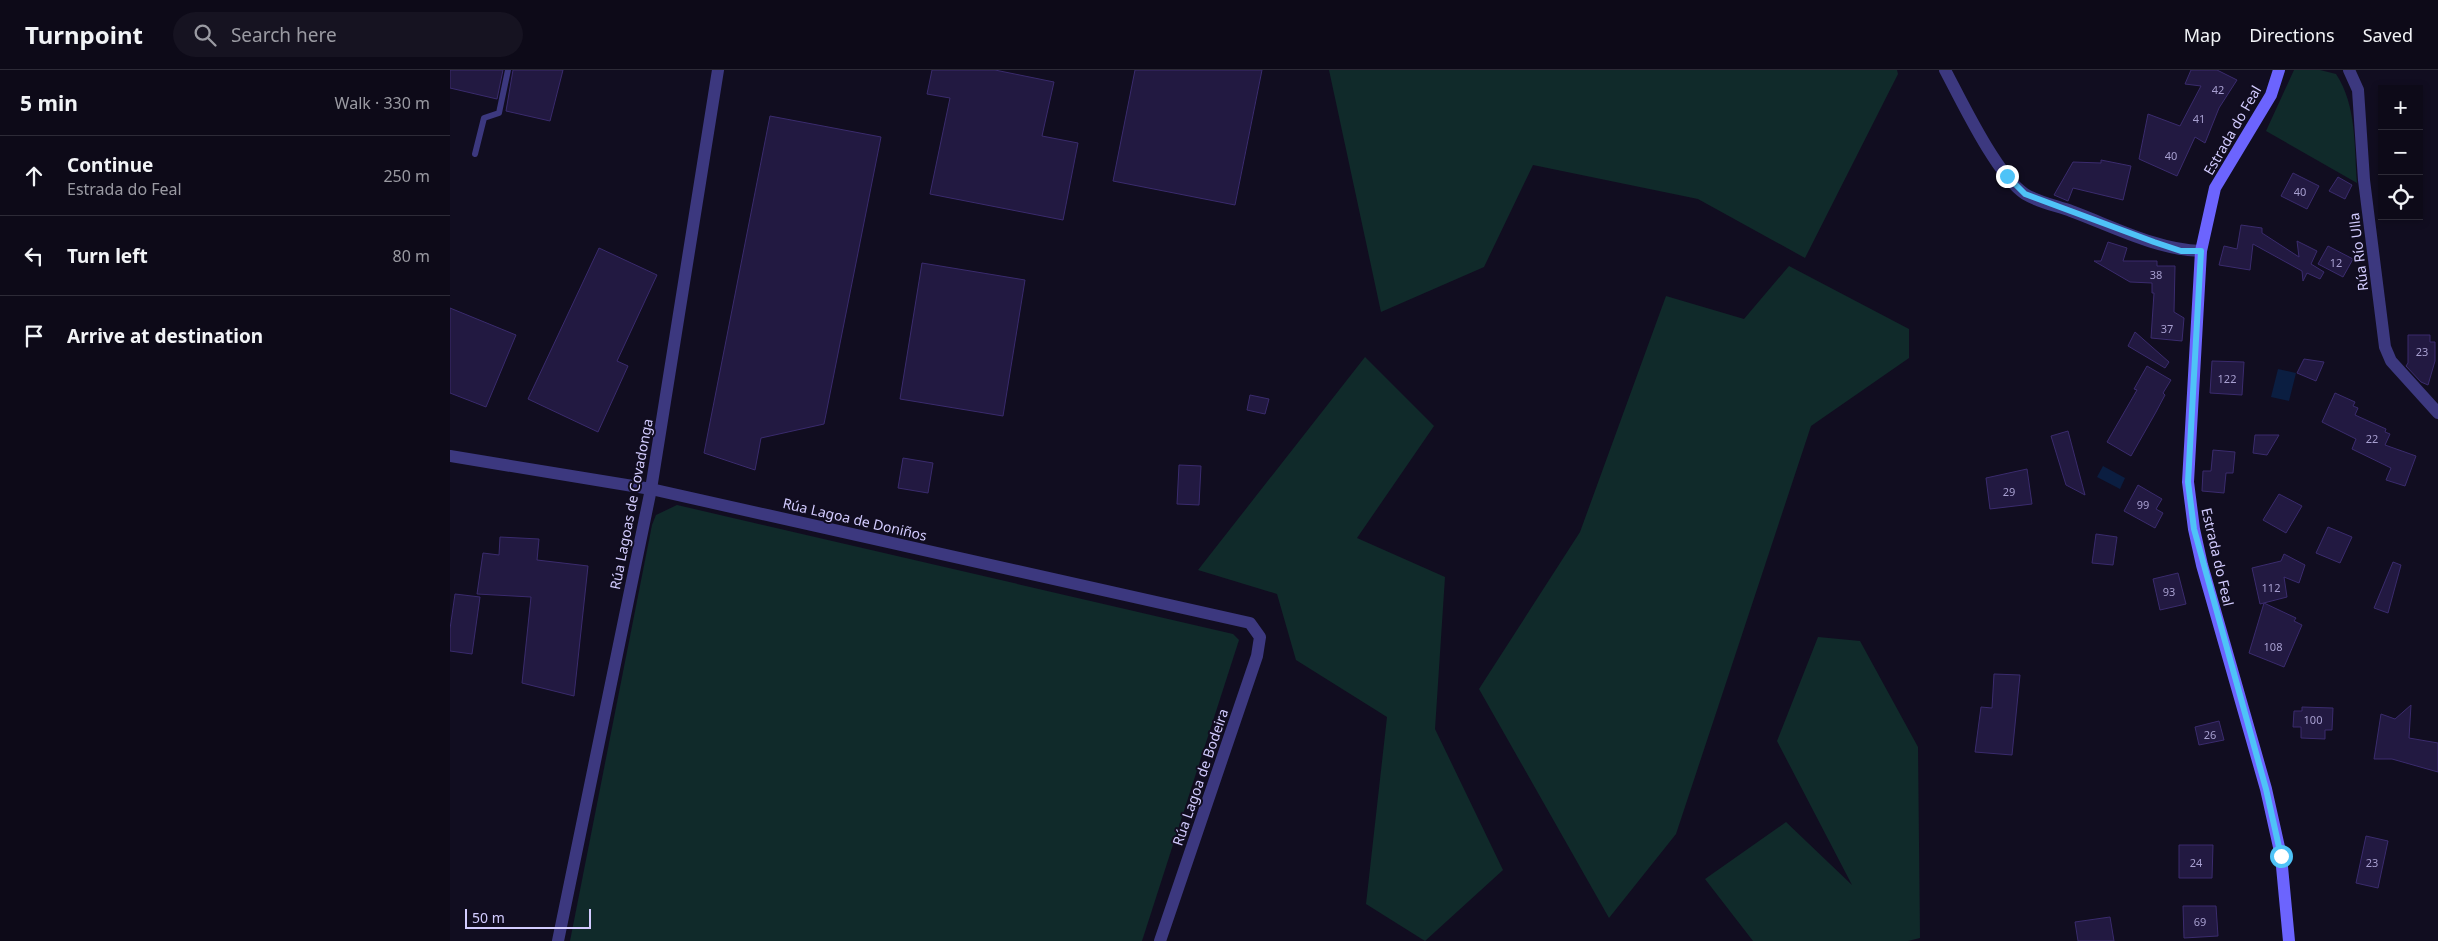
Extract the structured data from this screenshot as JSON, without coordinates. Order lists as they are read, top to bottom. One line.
{"streets":{"main road":["Estrada do Feal"],"street":["Rúa Río Ulla","Rúa Lagoas de Covadonga","Rúa Lagoa de Doniños","Rúa Lagoa de Bodeira"]},"crossings":[["Rúa Lagoas de Covadonga","Rúa Lagoa de Doniños"],["Rúa Lagoa de Doniños","Rúa Lagoa de Bodeira"]],"house_numbers":["42","41","40","40","12","38","37","23","122","22","29","99","112","93","108","100","26","24","23","69"],"scale_bar":"50 m","page":{"header":"Turnpoint","search":"Search here","nav":["Map","Directions","Saved"],"heading":["5 min","Walk · 330 m"],"map_buttons":["+","−"],"list":[["Continue","Estrada do Feal","250 m"],["Turn left","80 m"],"Arrive at destination"],"scale":"50 m"}}
